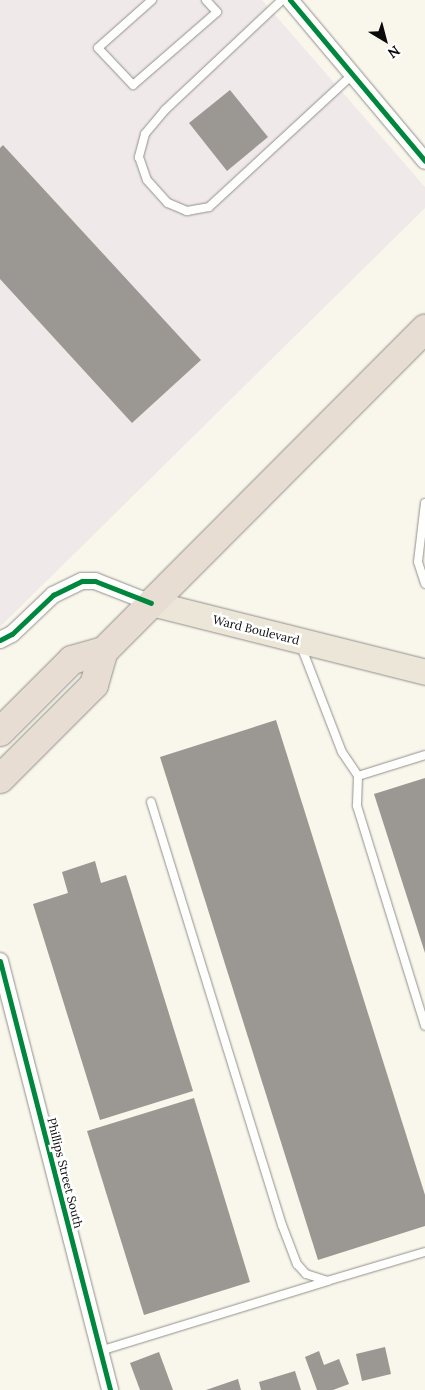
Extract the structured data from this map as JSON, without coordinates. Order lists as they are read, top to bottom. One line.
{"streets":{"main road":["Ward Boulevard"],"street":["Phillips Street South"]},"north":"bottom right"}
